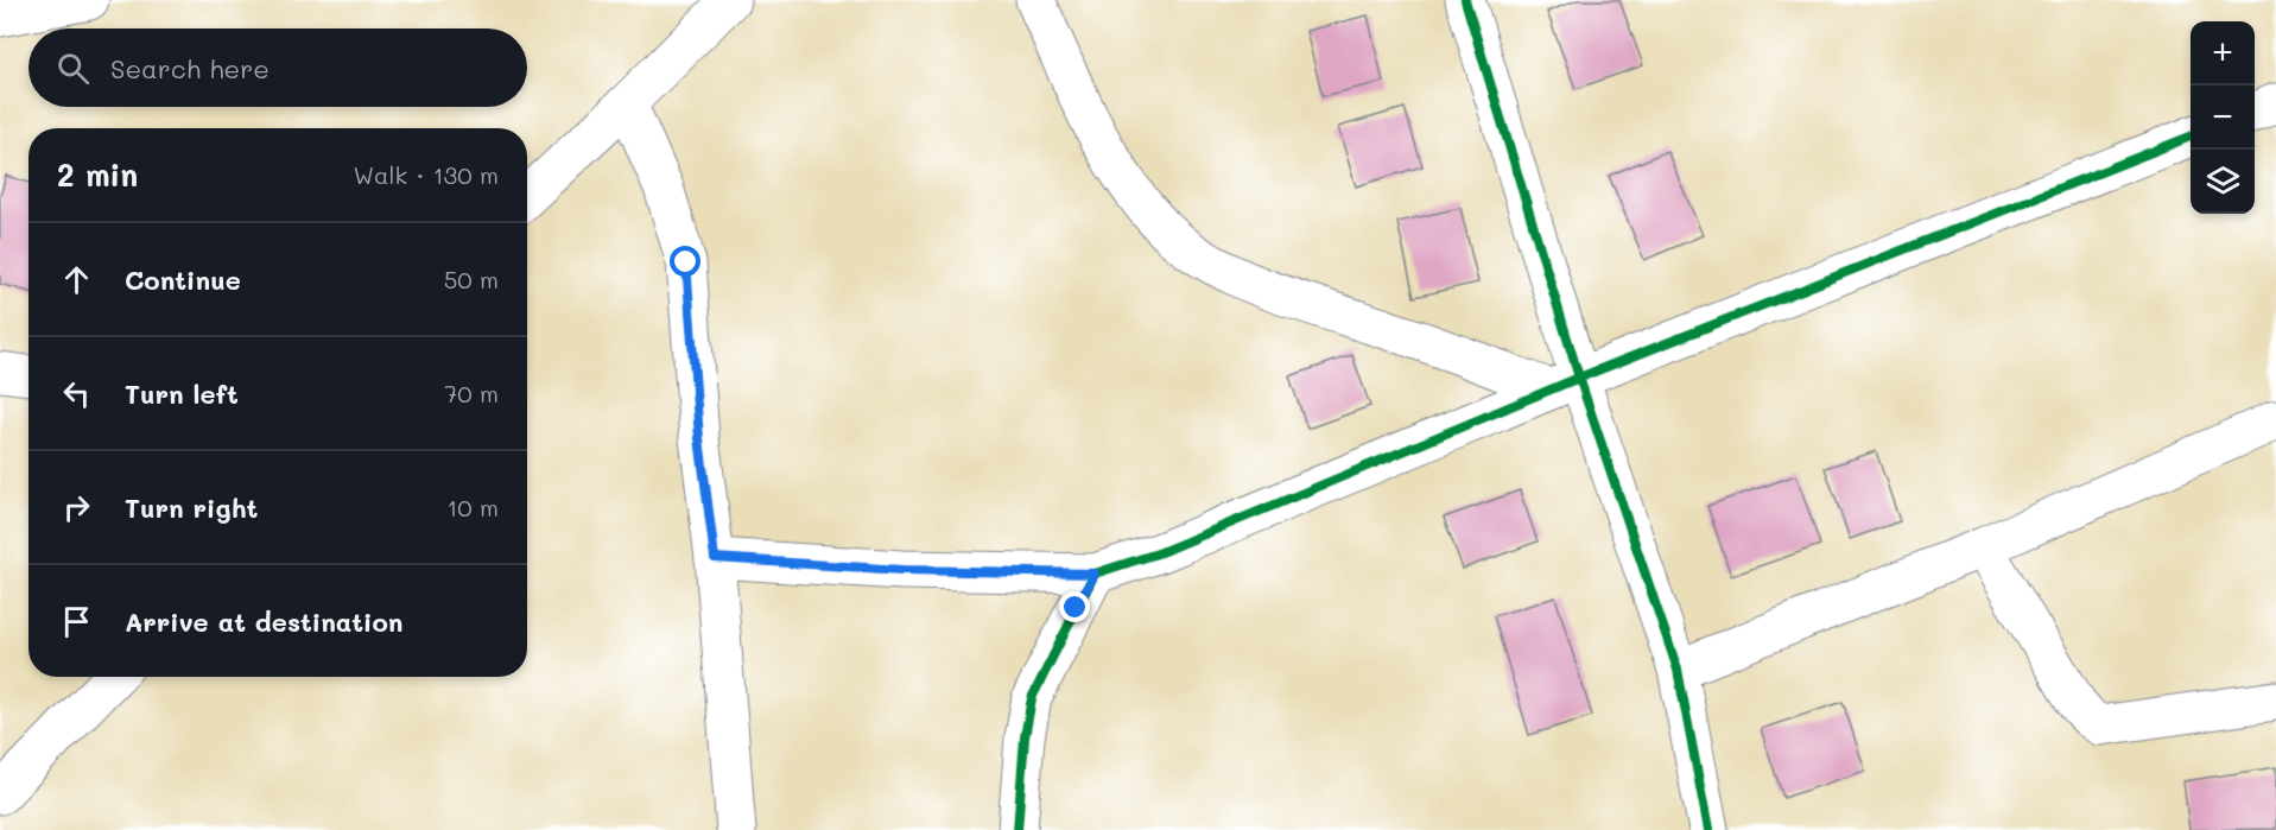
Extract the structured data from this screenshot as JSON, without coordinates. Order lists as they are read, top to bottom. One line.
{"page":{"map_buttons":["+","−"],"search":"Search here","heading":["2 min","Walk · 130 m"],"list":[["Continue","50 m"],["Turn left","70 m"],["Turn right","10 m"],"Arrive at destination"]}}
